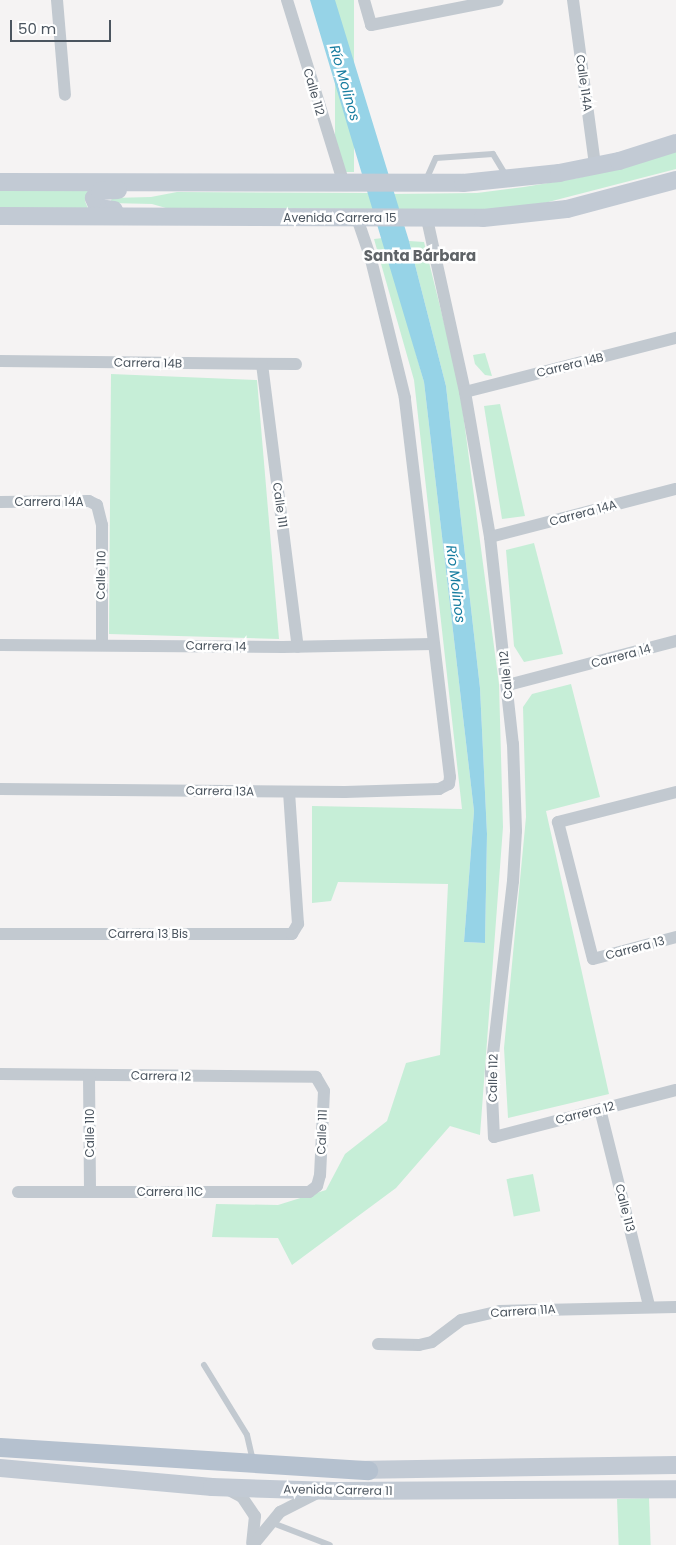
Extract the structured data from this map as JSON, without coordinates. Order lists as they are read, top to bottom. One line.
{"streets":{"main road":["Avenida Carrera 15","Avenida Carrera 11"],"street":["Calle 114A","Calle 112","Carrera 14B","Carrera 14A","Calle 111","Calle 110","Carrera 14","Carrera 13A","Carrera 13 Bis","Carrera 13","Carrera 12","Carrera 11C","Calle 113","Carrera 11A"]},"crossings":[["Calle 112","Avenida Carrera 15"],["Calle 112","Carrera 14B"],["Calle 112","Carrera 14A"],["Calle 112","Carrera 14"],["Calle 112","Carrera 12"],["Carrera 14B","Calle 111"],["Carrera 14A","Calle 110"],["Calle 111","Carrera 14"],["Calle 111","Carrera 12"],["Calle 111","Carrera 11C"],["Calle 110","Carrera 14"],["Calle 110","Carrera 12"],["Calle 110","Carrera 11C"],["Carrera 14","Carrera 13A"],["Carrera 13A","Carrera 13 Bis"],["Carrera 12","Calle 113"],["Calle 113","Carrera 11A"]],"districts":["Santa Bárbara"],"water":["Río Molinos"],"scale_bar":"50 m"}
